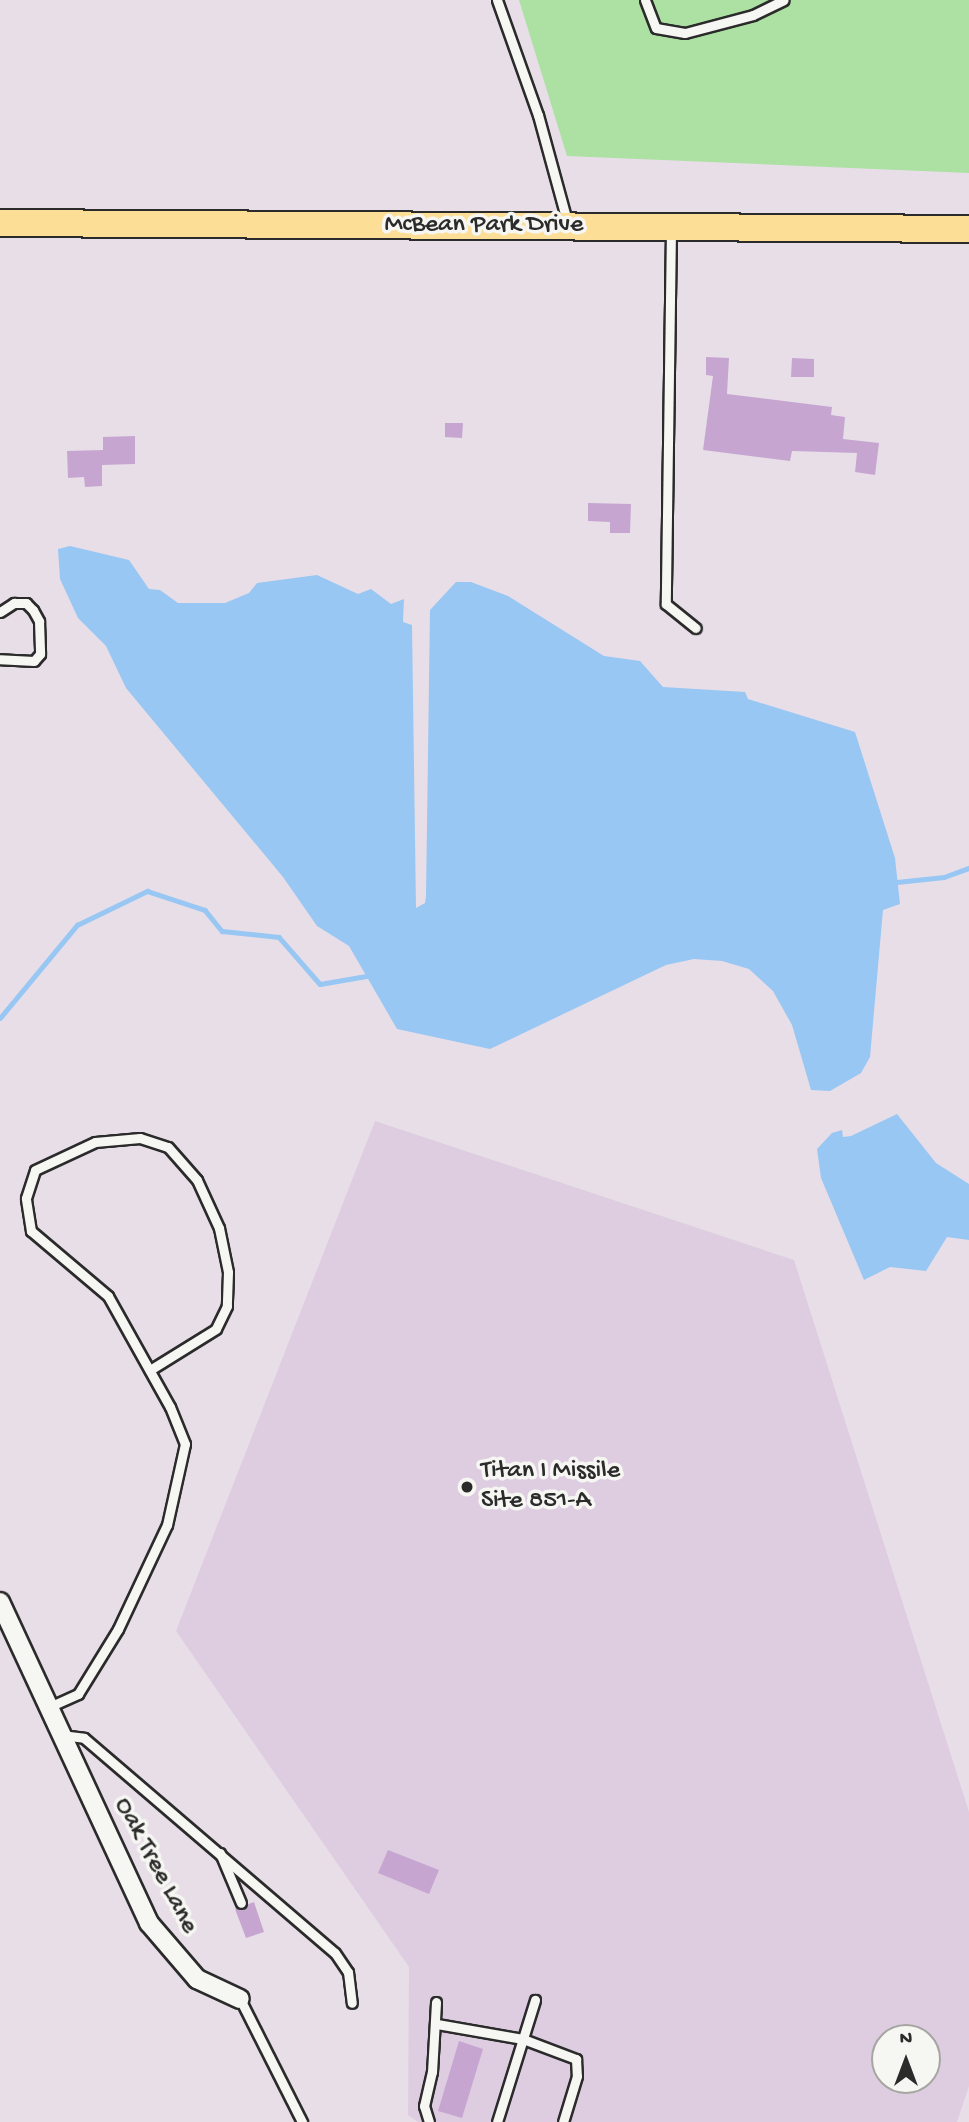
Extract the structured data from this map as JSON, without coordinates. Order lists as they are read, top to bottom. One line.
{"streets":{"main road":["McBean Park Drive"],"street":["Oak Tree Lane"]},"places":["Titan I Missile Site 851-A"],"north":"top"}
